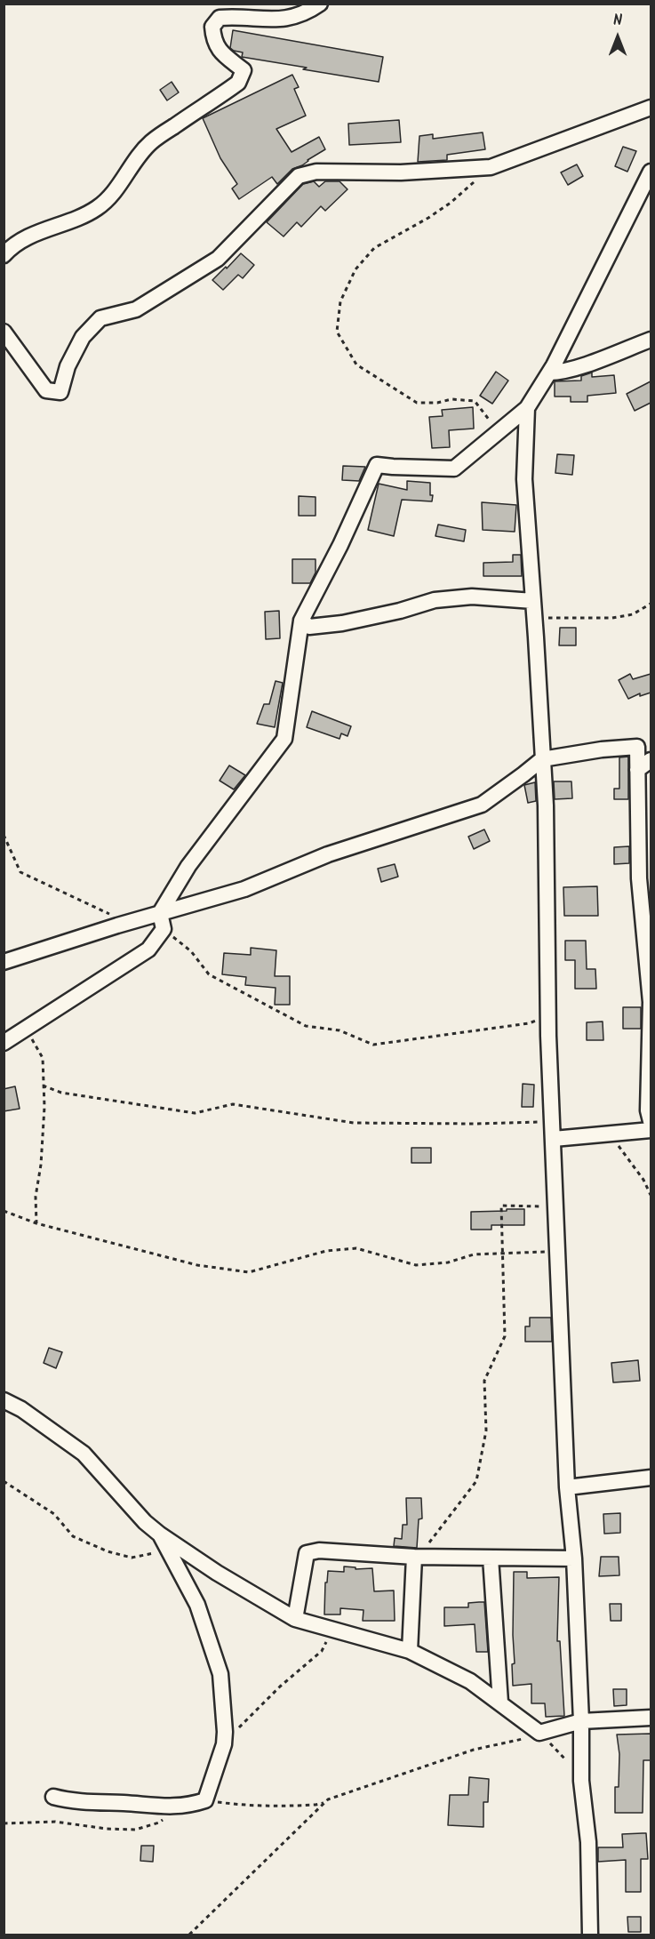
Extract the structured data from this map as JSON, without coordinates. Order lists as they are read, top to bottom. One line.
{"north":"top"}
